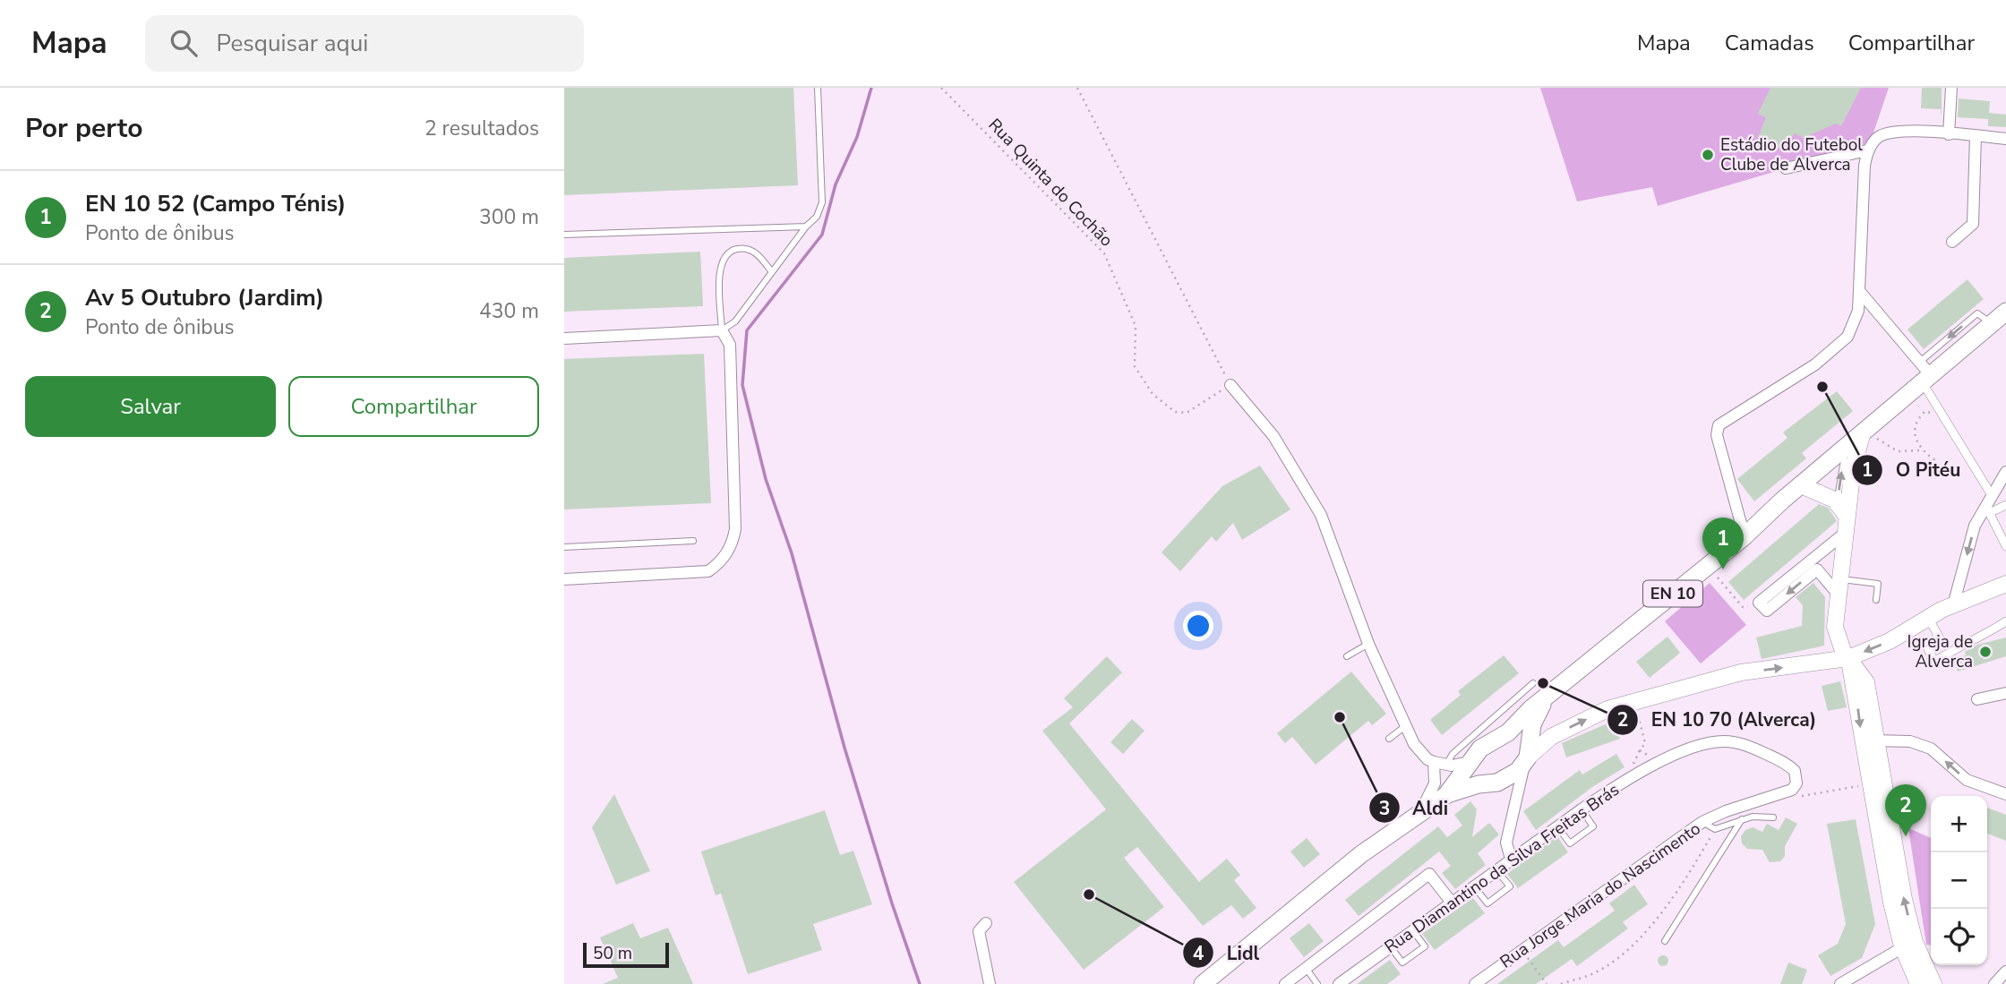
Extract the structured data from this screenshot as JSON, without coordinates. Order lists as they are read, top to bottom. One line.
{"streets":{"main road":["EN 10"],"street":["Rua Diamantino da Silva Freitas Brás","Rua Jorge Maria do Nascimento"],"path":["Rua Quinta do Cochão"]},"crossings":[["Rua Diamantino da Silva Freitas Brás","Rua Jorge Maria do Nascimento"]],"places":["Estádio do Futebol Clube de Alverca","O Pitéu","Igreja de Alverca","EN 10 70 (Alverca)","Aldi","Lidl"],"scale_bar":"50 m","page":{"header":"Mapa","search":"Pesquisar aqui","nav":["Mapa","Camadas","Compartilhar"],"heading":["Por perto","2 resultados"],"list":[{"mark":"1","name":"EN 10 52 (Campo Ténis)","note":"Ponto de ônibus","value":"300 m"},{"mark":"2","name":"Av 5 Outubro (Jardim)","note":"Ponto de ônibus","value":"430 m"}],"buttons":["Salvar","Compartilhar"],"pins":["1","2"],"map_buttons":["+","−"],"scale":"50 m"}}
